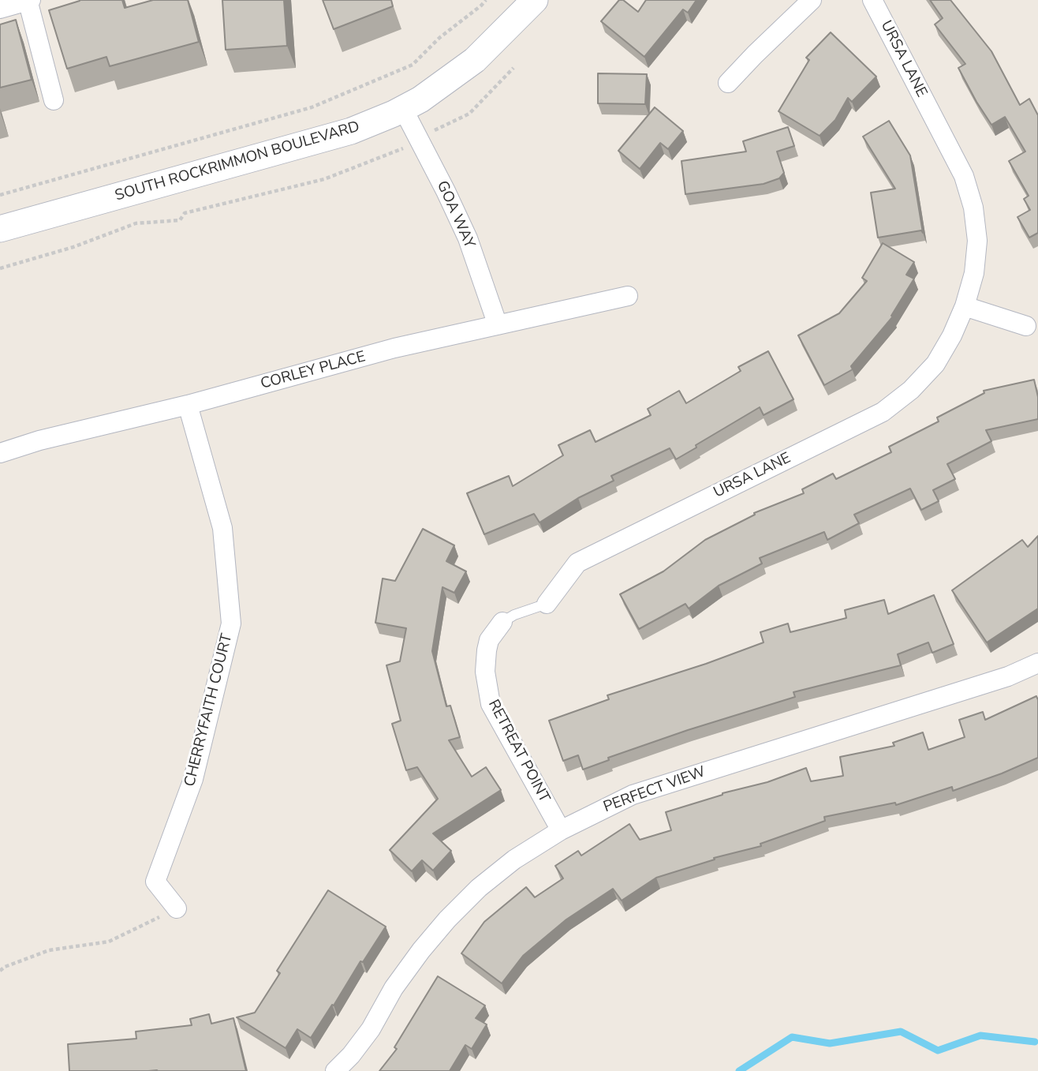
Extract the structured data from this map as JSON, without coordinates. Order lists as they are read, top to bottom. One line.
{"streets":{"main road":["SOUTH ROCKRIMMON BOULEVARD"],"street":["URSA LANE","GOA WAY","CORLEY PLACE","CHERRYFAITH COURT","RETREAT POINT","PERFECT VIEW"]},"crossings":[["URSA LANE","RETREAT POINT"],["SOUTH ROCKRIMMON BOULEVARD","GOA WAY"],["GOA WAY","CORLEY PLACE"],["CORLEY PLACE","CHERRYFAITH COURT"],["RETREAT POINT","PERFECT VIEW"]]}
